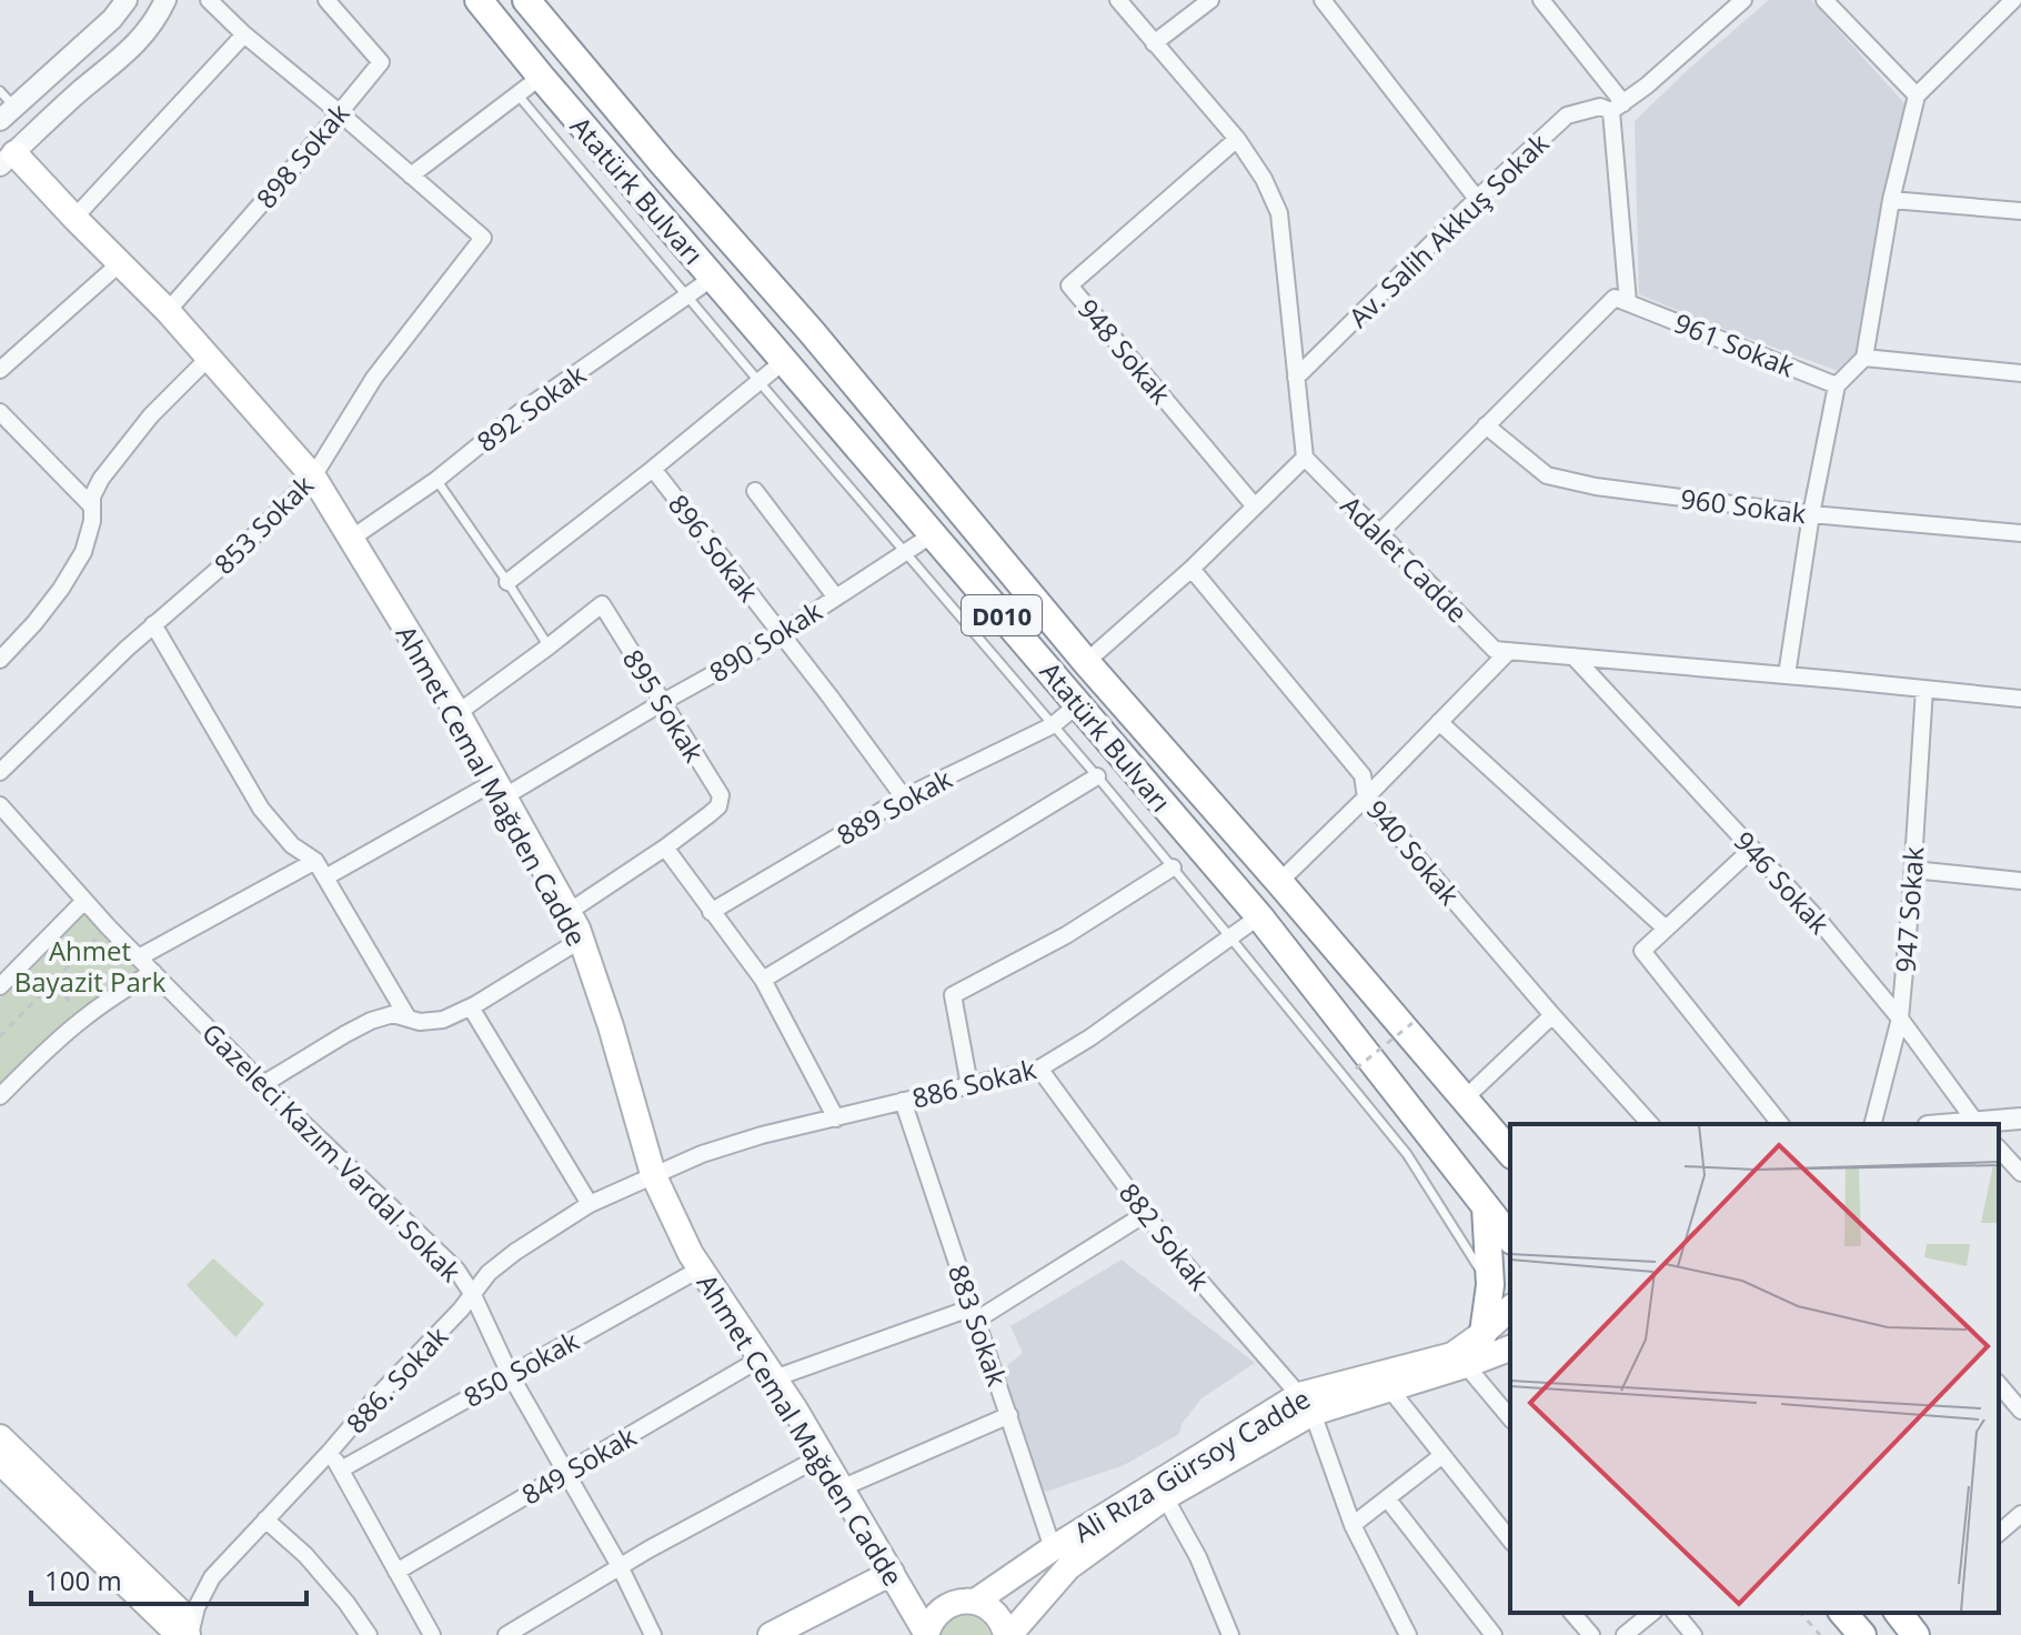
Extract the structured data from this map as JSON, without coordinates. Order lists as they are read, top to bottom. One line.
{"streets":{"highway":["Atatürk Bulvarı","D010"],"main road":["Ahmet Cemal Mağden Cadde","Ali Rıza Gürsoy Cadde"],"street":["898 Sokak","Av. Salih Akkuş Sokak","961 Sokak","948 Sokak","892 Sokak","960 Sokak","853 Sokak","896 Sokak","Adalet Cadde","890 Sokak","895 Sokak","889 Sokak","940 Sokak","946 Sokak","947 Sokak","886 Sokak","Gazeleci Kazım Vardal Sokak","882 Sokak","883 Sokak","850 Sokak","886. Sokak","849 Sokak"]},"crossings":[["898 Sokak","Ahmet Cemal Mağden Cadde"],["Atatürk Bulvarı","892 Sokak"],["Atatürk Bulvarı","890 Sokak"],["Atatürk Bulvarı","889 Sokak"],["Atatürk Bulvarı","886 Sokak"],["892 Sokak","Ahmet Cemal Mağden Cadde"],["853 Sokak","Ahmet Cemal Mağden Cadde"],["896 Sokak","890 Sokak"],["896 Sokak","889 Sokak"],["Adalet Cadde","946 Sokak"],["Adalet Cadde","947 Sokak"],["890 Sokak","895 Sokak"],["890 Sokak","Ahmet Cemal Mağden Cadde"],["895 Sokak","Ahmet Cemal Mağden Cadde"],["Ahmet Cemal Mağden Cadde","886 Sokak"],["Ahmet Cemal Mağden Cadde","850 Sokak"],["Ahmet Cemal Mağden Cadde","886. Sokak"],["Ahmet Cemal Mağden Cadde","849 Sokak"],["Ahmet Cemal Mağden Cadde","Ali Rıza Gürsoy Cadde"],["946 Sokak","947 Sokak"],["886 Sokak","882 Sokak"],["886 Sokak","883 Sokak"],["886 Sokak","886. Sokak"],["Gazeleci Kazım Vardal Sokak","850 Sokak"],["Gazeleci Kazım Vardal Sokak","886. Sokak"],["Gazeleci Kazım Vardal Sokak","849 Sokak"],["882 Sokak","849 Sokak"],["882 Sokak","Ali Rıza Gürsoy Cadde"],["883 Sokak","849 Sokak"],["883 Sokak","Ali Rıza Gürsoy Cadde"]],"parks":["Ahmet Bayazit Park"],"scale_bar":"100 m"}
